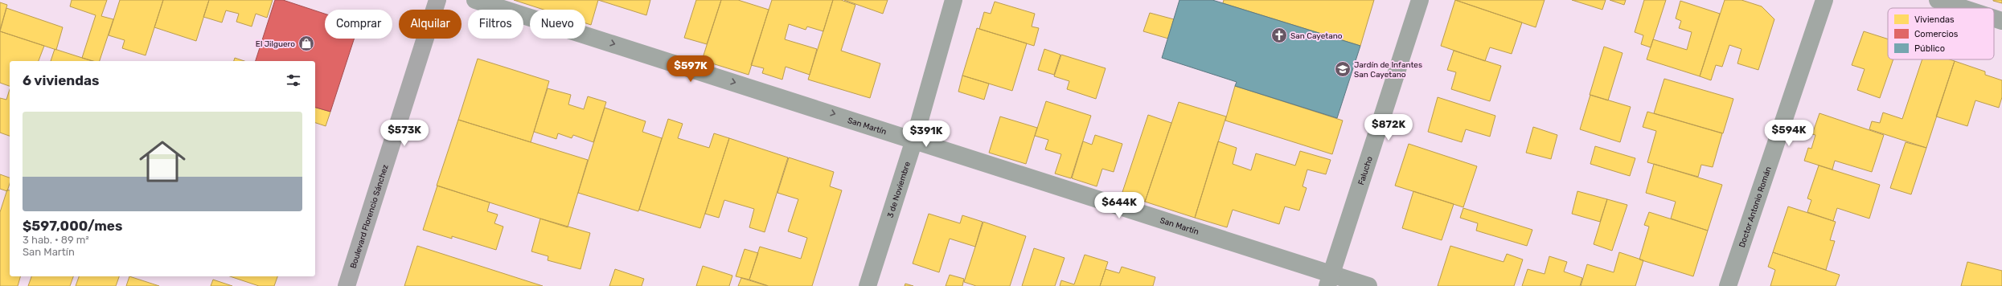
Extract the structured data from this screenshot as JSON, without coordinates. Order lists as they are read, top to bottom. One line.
{"streets":{"main road":["Boulevard Florencio Sánchez"],"street":["San Martín","Falucho","3 de Noviembre","Doctor Antonio Román"]},"crossings":[["San Martín","Falucho"],["San Martín","3 de Noviembre"]],"one_way":["San Martín"],"places":{"church":["San Cayetano"],"shop":["El Jilguero"],"school or university":["Jardín de Infantes San Cayetano"]},"legend":["Viviendas","Comercios","Público"],"page":{"chip":["Comprar","Alquilar","Filtros","Nuevo"],"price":["$597K","$872K","$573K","$594K","$391K","$644K"],"heading":"6 viviendas","list":[{"name":"$597,000/mes","note":"3 hab. · 89 m² · San Martín"}]}}
